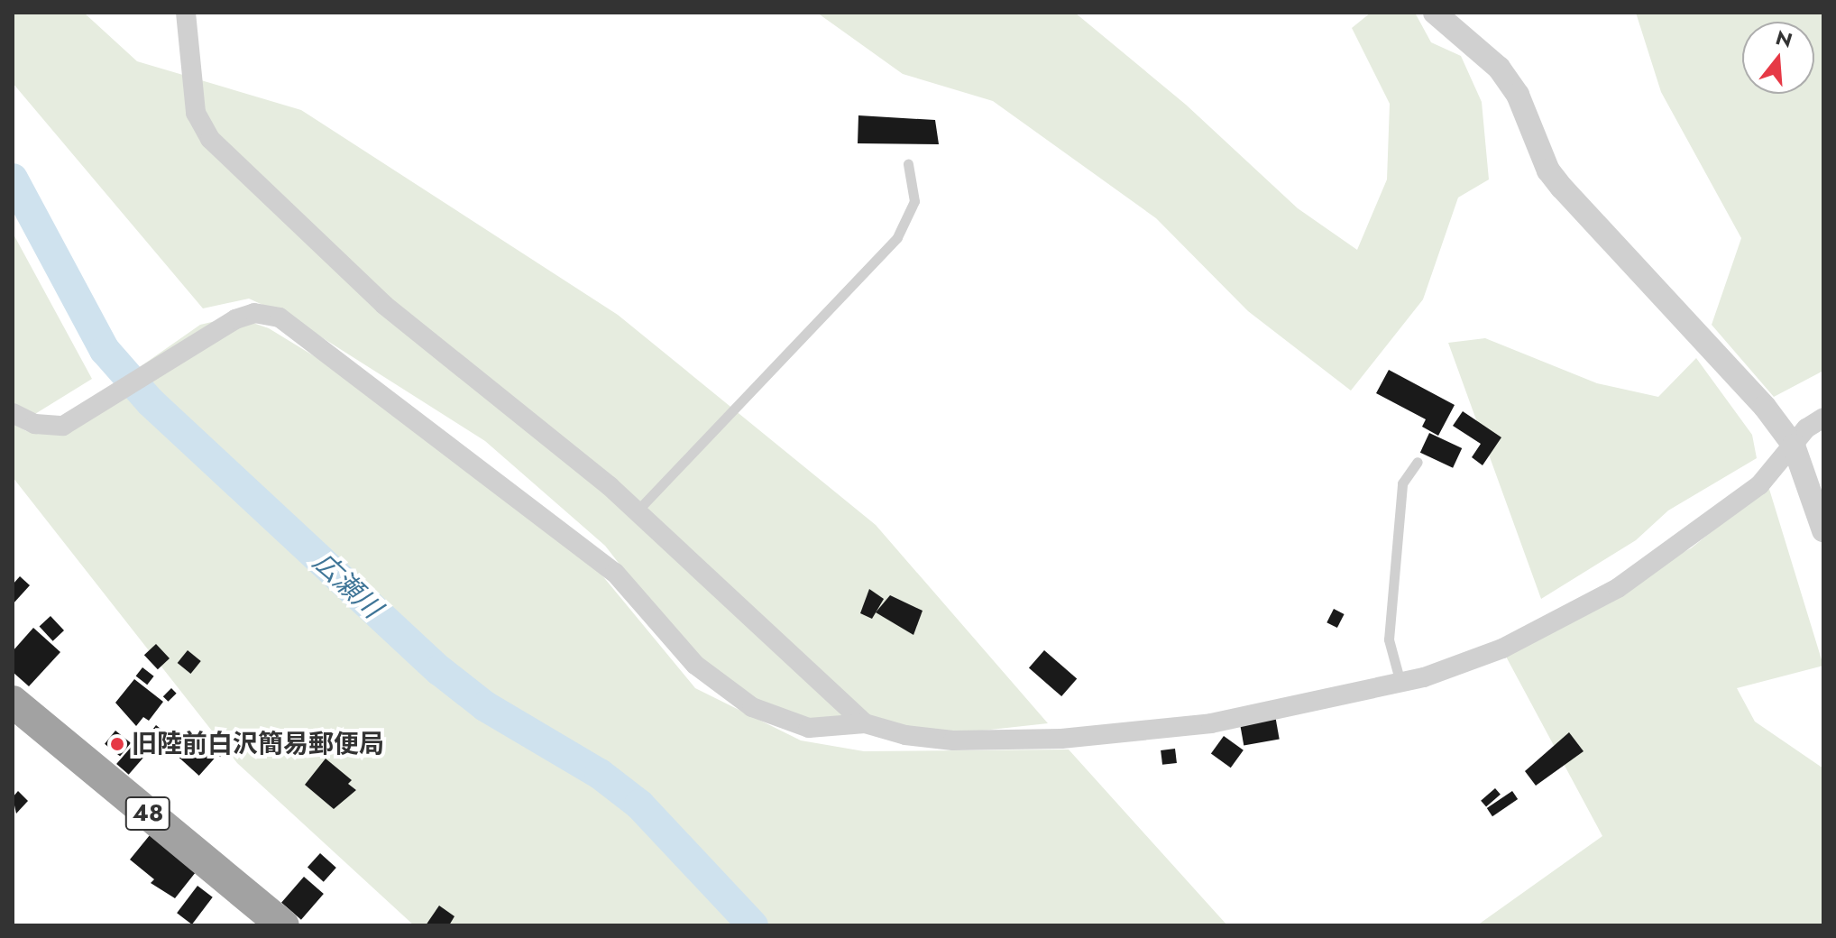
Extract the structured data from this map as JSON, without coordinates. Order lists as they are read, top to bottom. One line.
{"streets":{"highway":["48"]},"water":["広瀬川"],"places":["旧陸前白沢簡易郵便局"],"north":"top"}
